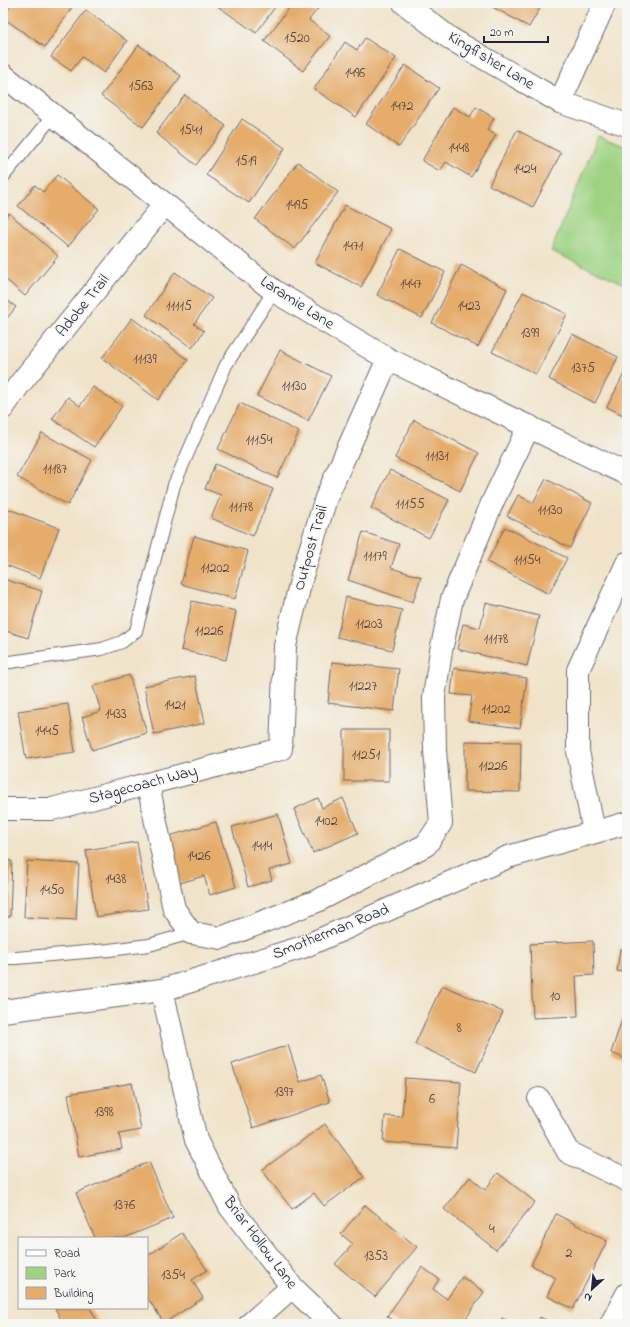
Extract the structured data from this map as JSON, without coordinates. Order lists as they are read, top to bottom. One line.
{"streets":{"street":["Kingfisher Lane","Laramie Lane","Adobe Trail","Outpost Trail","Stagecoach Way","Smotherman Road","Briar Hollow Lane"]},"crossings":[["Laramie Lane","Adobe Trail"],["Laramie Lane","Outpost Trail"],["Outpost Trail","Stagecoach Way"],["Smotherman Road","Briar Hollow Lane"]],"house_numbers":["1520","1496","1563","1472","1541","1448","1519","1424","1495","1471","1447","11115","1423","1399","11139","1375","11130","11154","11131","11187","11155","11178","11130","11179","11154","11202","11203","11226","11178","11227","1421","11202","1433","1445","11251","11226","1402","1414","1426","1438","1450","10","8","1397","6","1398","1376","4","2","1353","1354"],"legend":["Road","Park","Building"],"scale_bar":"20 m","north":"bottom left"}
